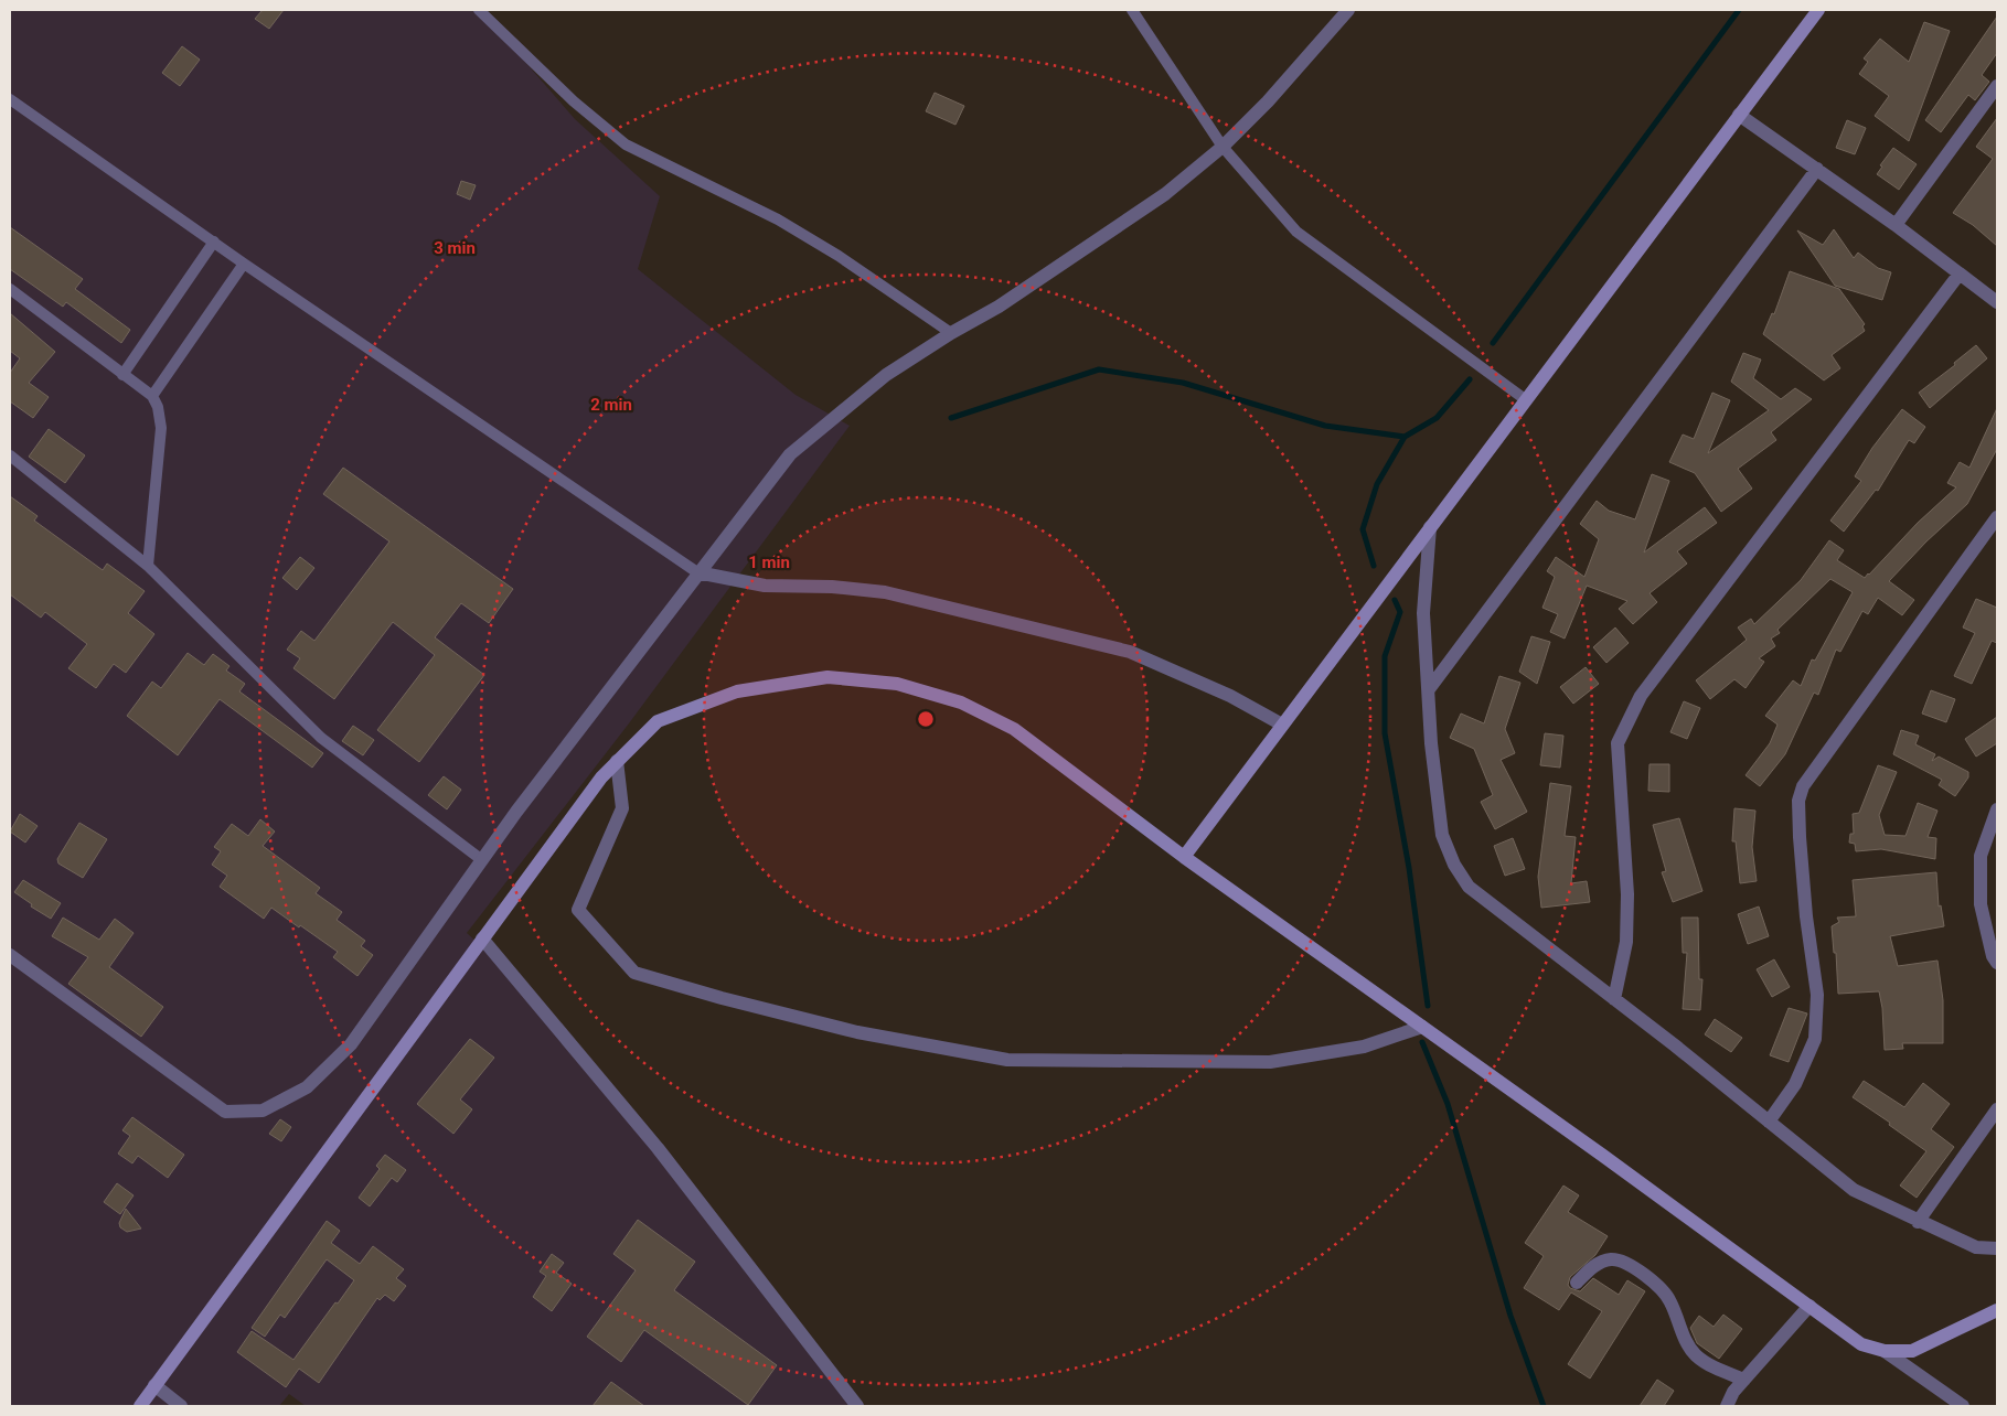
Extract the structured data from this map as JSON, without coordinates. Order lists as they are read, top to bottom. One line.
{"rings":["3 min","2 min","1 min"]}
